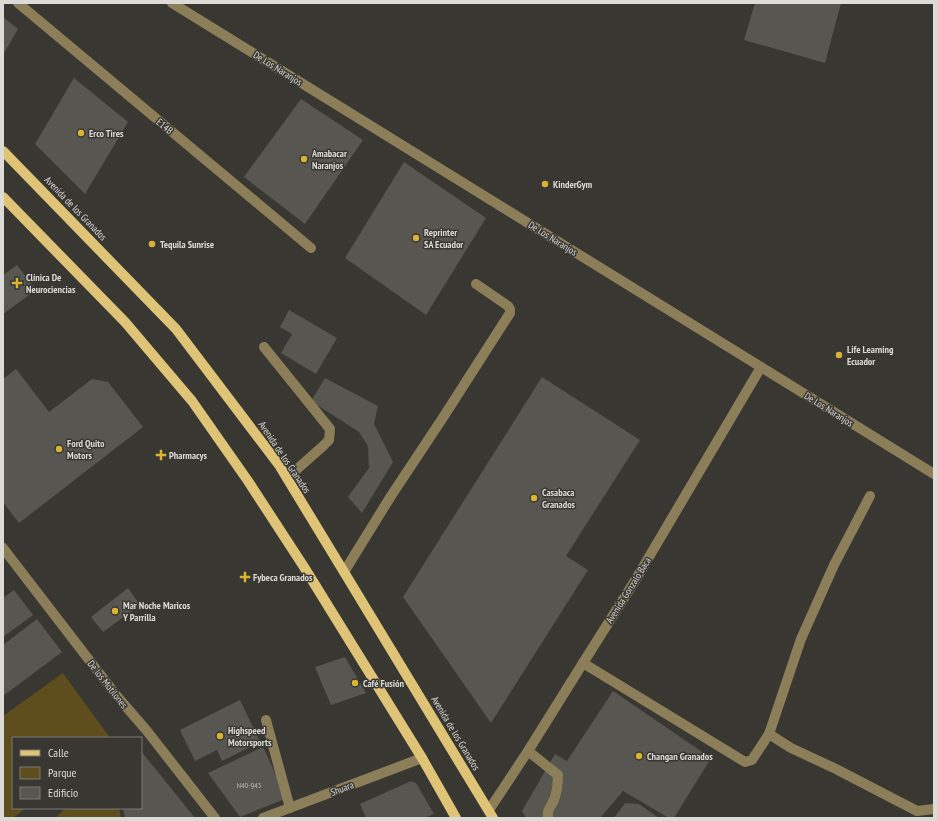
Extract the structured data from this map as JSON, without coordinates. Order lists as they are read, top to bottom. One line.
{"streets":{"main road":["Avenida de los Granados"],"street":["De Los Naranjos","E14B","Avenida Gonzalo Baca","De los Motilones","Shuara"]},"crossings":[["De Los Naranjos","Avenida Gonzalo Baca"],["Avenida de los Granados","Avenida Gonzalo Baca"]],"places":{"other":["Erco Tires","Amabacar Naranjos","KinderGym","Reprinter SA Ecuador","Tequila Sunrise","Life Learning Ecuador","Ford Quito Motors","Casabaca Granados","Mar Noche Maricos Y Parrilla","Café Fusión","Highspeed Motorsports","Changan Granados"],"health":["Clínica De Neurociencias","Pharmacys","Fybeca Granados"]},"house_numbers":["N40-945"],"legend":["Calle","Parque","Edificio"]}
